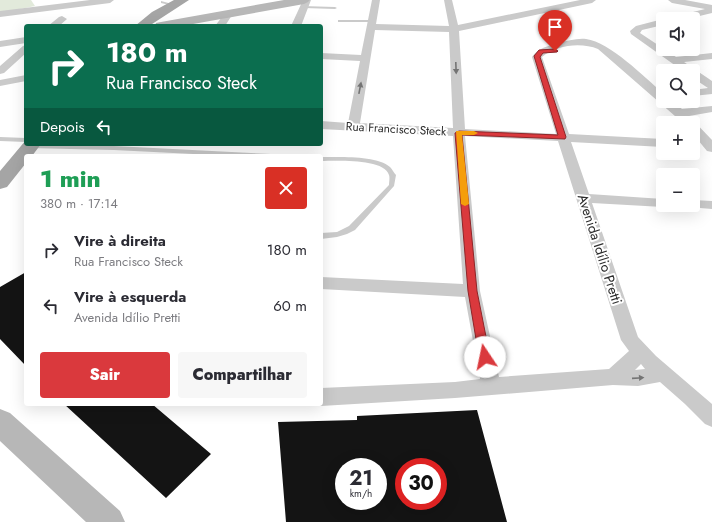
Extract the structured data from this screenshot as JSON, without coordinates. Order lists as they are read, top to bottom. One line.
{"streets":{"street":["Rua Francisco Steck","Avenida Idílio Pretti"]},"crossings":[["Rua Francisco Steck","Avenida Idílio Pretti"]],"page":{"map_buttons":["+","−"],"turn":["180 m","Rua Francisco Steck"],"then":"Depois","heading":["1 min","380 m · 17:14"],"list":[{"name":"Vire à direita","note":"Rua Francisco Steck","value":"180 m"},{"name":"Vire à esquerda","note":"Avenida Idílio Pretti","value":"60 m"}],"buttons":["Sair","Compartilhar"],"speed":"21 km/h","limit":"30"}}
